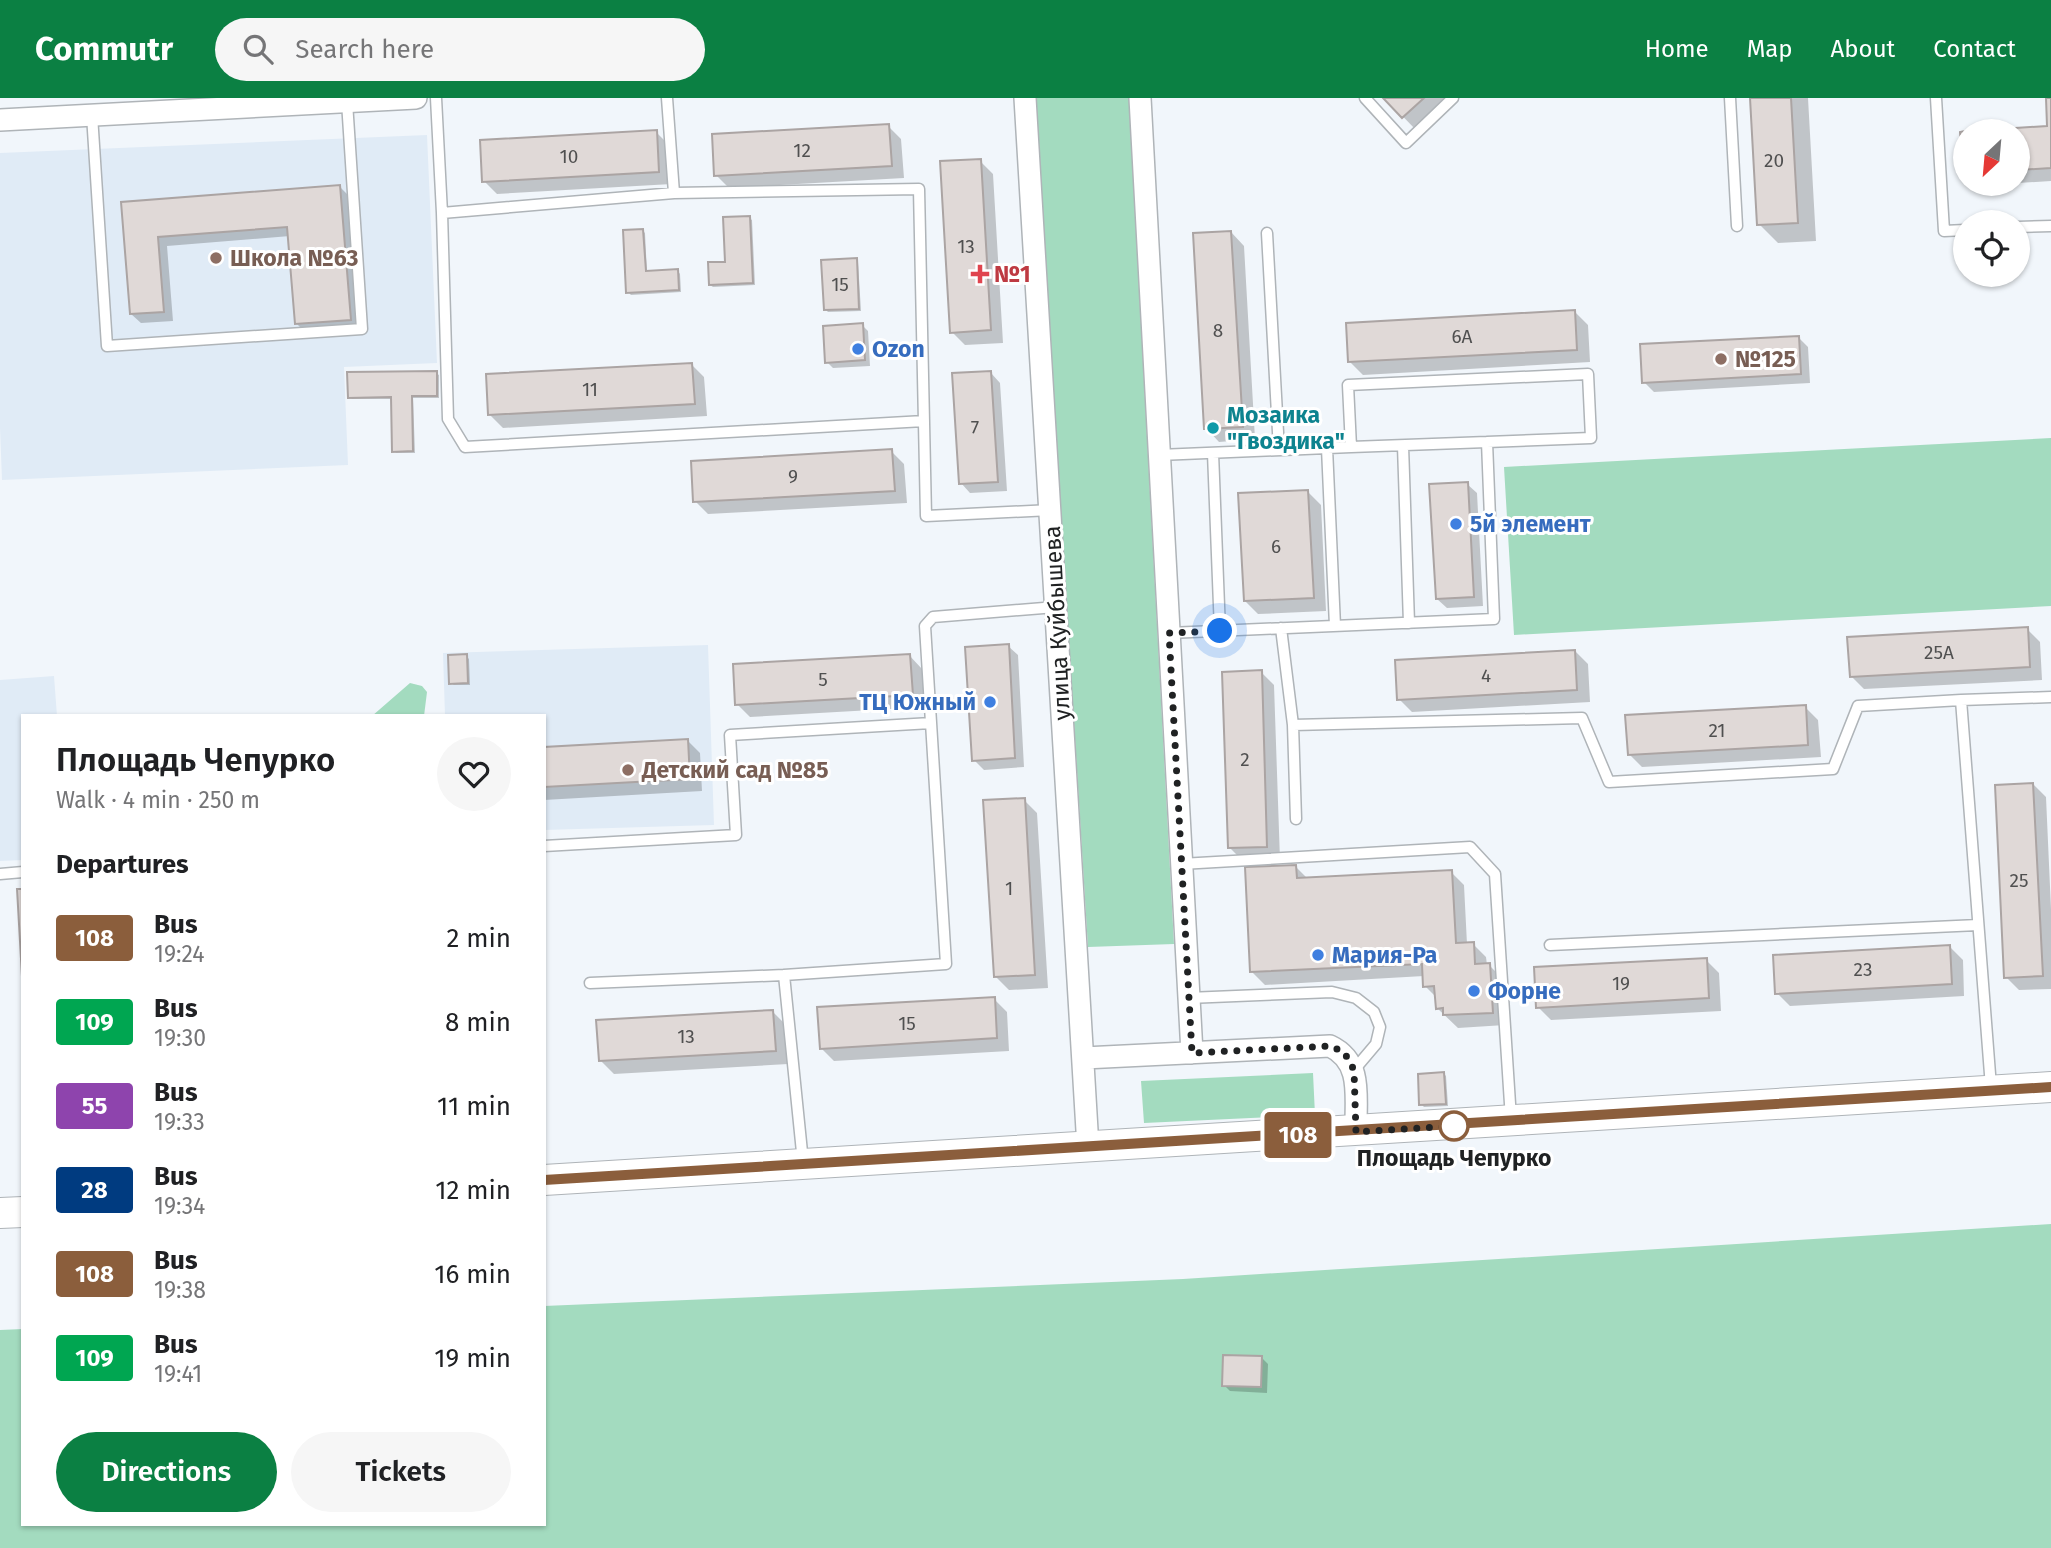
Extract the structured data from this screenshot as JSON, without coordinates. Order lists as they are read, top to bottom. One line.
{"streets":{"street":["улица Куйбышева"]},"places":{"other":["Школа №63","Ozon","№125","Мозаика \"Гвоздика\"","5й элемент","ТЦ Южный","Детский сад №85","Мария-Ра","Форне","Площадь Чепурко"],"health":["№1"]},"lines":["bus line 108"],"house_numbers":["12","10","20","13","15","8","6А","11","7","9","6","25А","4","5","21","2","25","1","23","19","15","13"],"north":"bottom left","page":{"header":"Commutr","search":"Search here","nav":["Home","Map","About","Contact"],"on_map":"108","heading":[["Площадь Чепурко","Walk · 4 min · 250 m"],"Departures"],"list":[{"mark":"108","name":"Bus","note":"19:24","value":"2 min"},{"mark":"109","name":"Bus","note":"19:30","value":"8 min"},{"mark":"55","name":"Bus","note":"19:33","value":"11 min"},{"mark":"28","name":"Bus","note":"19:34","value":"12 min"},{"mark":"108","name":"Bus","note":"19:38","value":"16 min"},{"mark":"109","name":"Bus","note":"19:41","value":"19 min"}],"buttons":["Directions","Tickets"]}}
